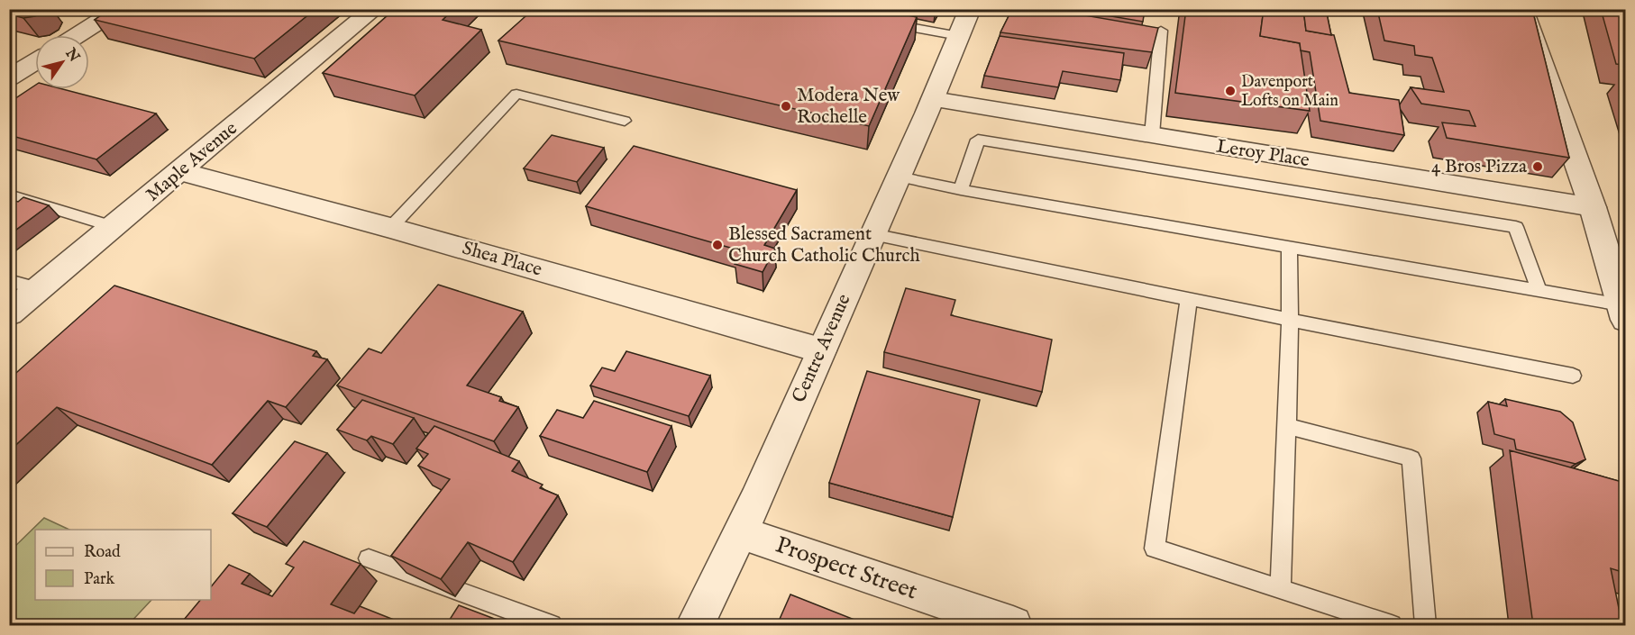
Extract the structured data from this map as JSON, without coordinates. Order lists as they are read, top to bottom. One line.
{"streets":{"street":["Leroy Place","Maple Avenue","Shea Place","Centre Avenue","Prospect Street"]},"crossings":[["Leroy Place","Centre Avenue"],["Maple Avenue","Shea Place"],["Shea Place","Centre Avenue"],["Centre Avenue","Prospect Street"]],"places":["Davenport Lofts on Main","Modera New Rochelle","4 Bros Pizza","Blessed Sacrament Church Catholic Church"],"legend":["Road","Park"],"north":"top right"}
